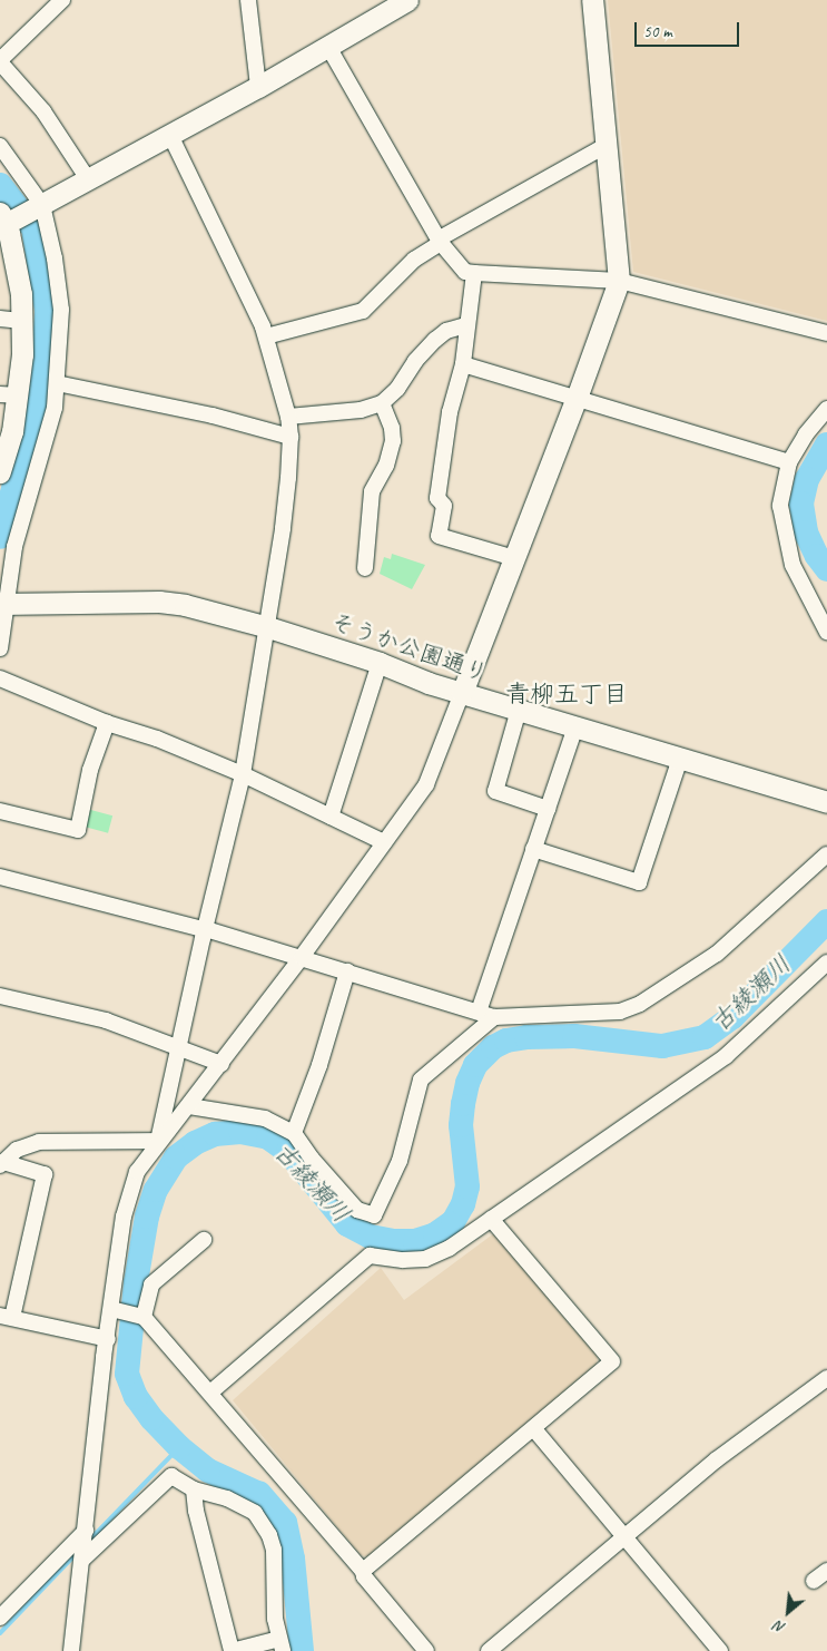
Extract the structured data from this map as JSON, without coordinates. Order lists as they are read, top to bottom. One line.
{"streets":{"street":["そうか公園通り"]},"districts":["青柳五丁目"],"water":["古綾瀬川"],"scale_bar":"50 m","north":"bottom left"}
